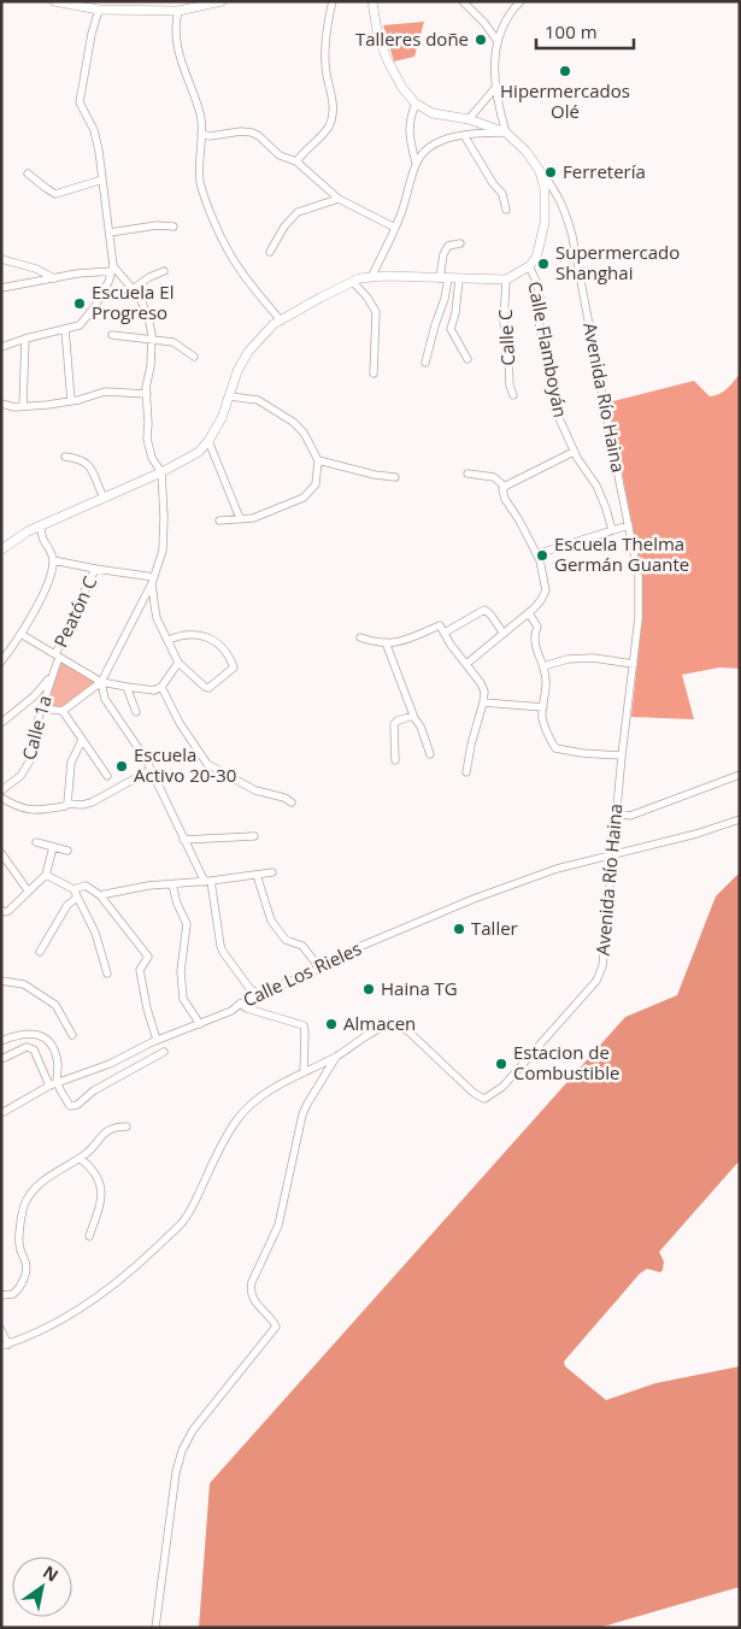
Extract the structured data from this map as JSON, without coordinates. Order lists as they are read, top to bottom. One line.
{"streets":{"street":["Calle C","Calle Flamboyán","Avenida Río Haina","Peatón C","Calle 1a","Calle Los Rieles"]},"crossings":[["Avenida Río Haina","Calle Los Rieles"],["Peatón C","Calle 1a"]],"places":["Talleres doñe","Hipermercados Olé","Ferretería","Supermercado Shanghai","Escuela El Progreso","Escuela Thelma Germán Guante","Escuela Activo 20-30","Taller","Haina TG","Almacen","Estacion de Combustible"],"scale_bar":"100 m","north":"top right"}
